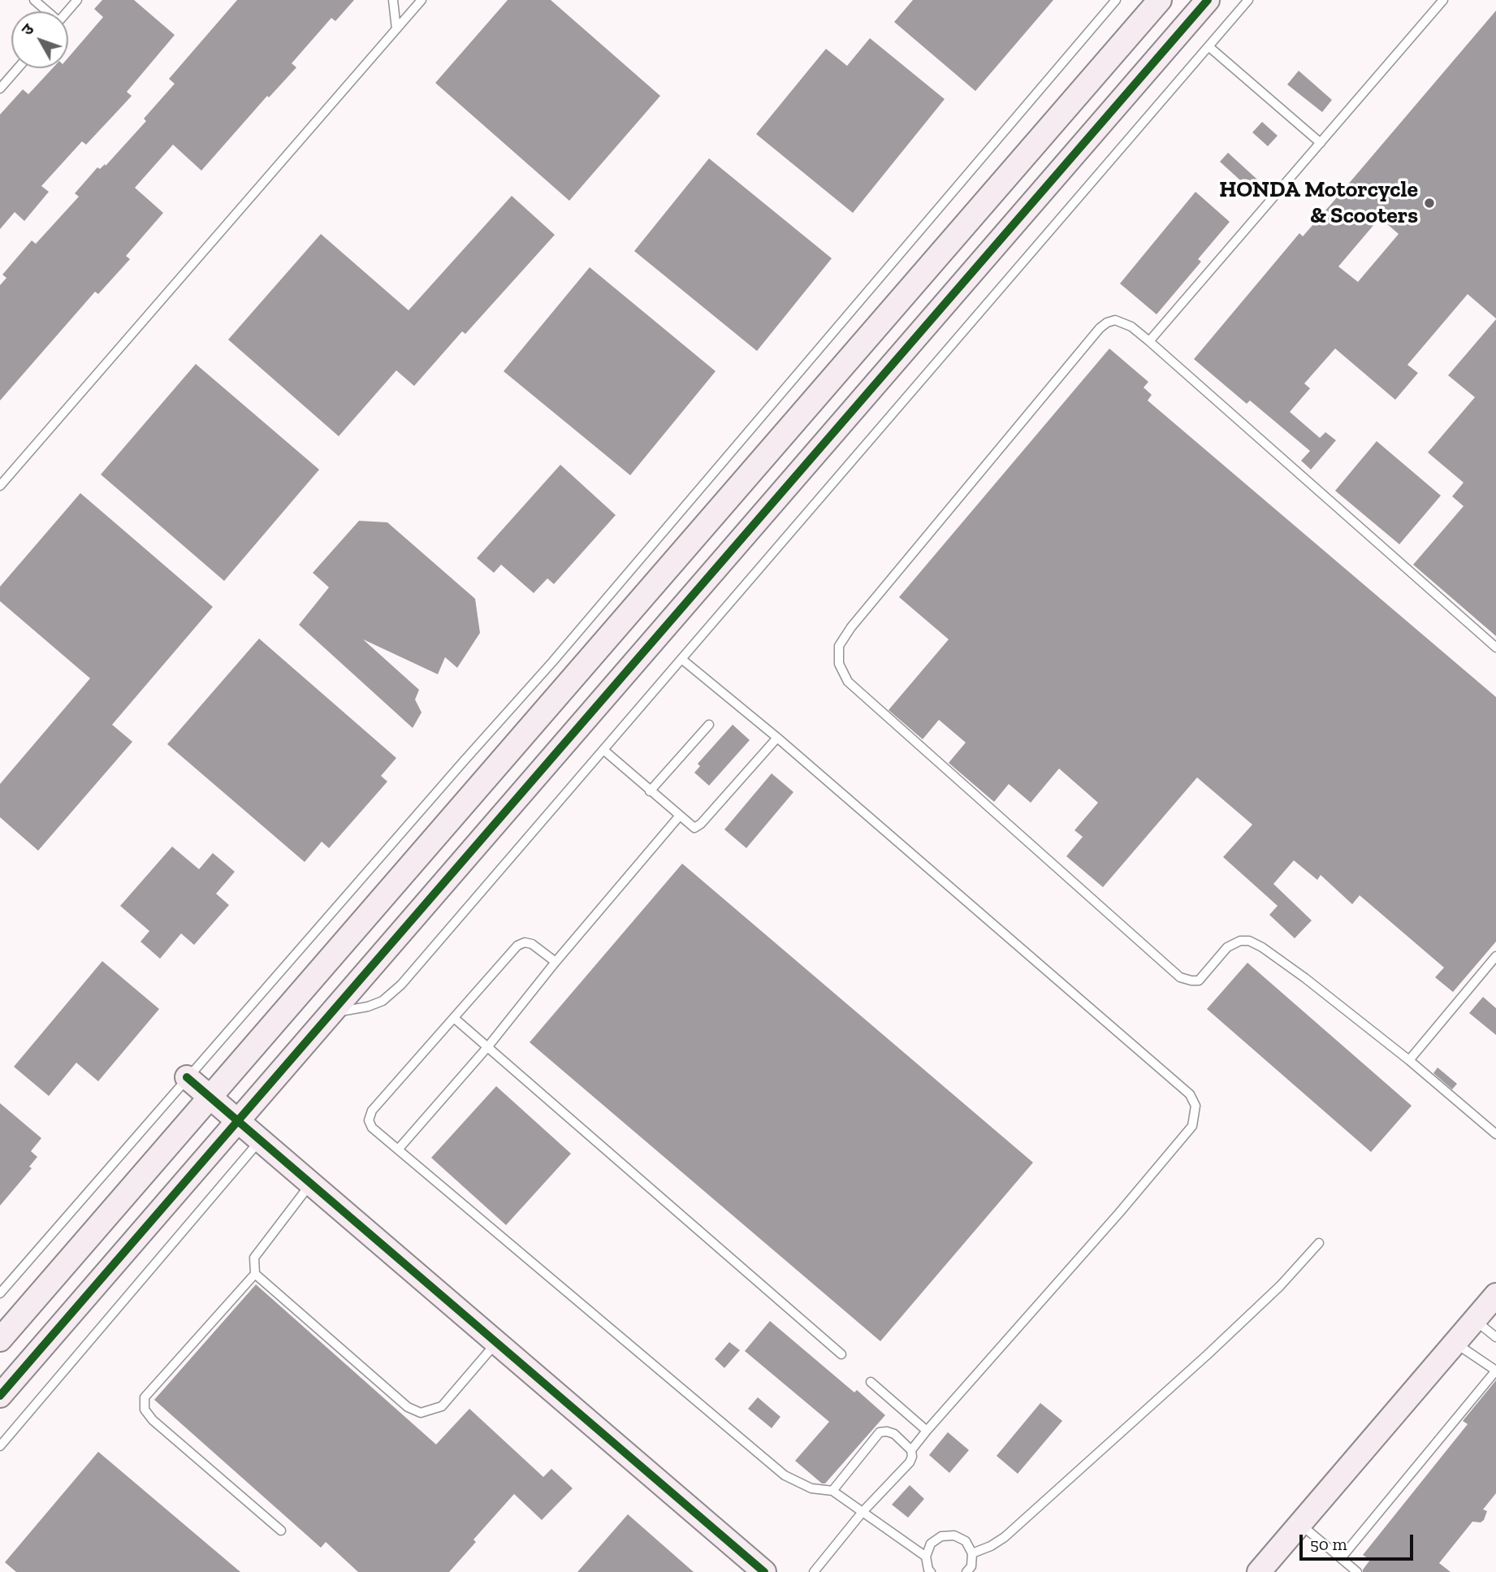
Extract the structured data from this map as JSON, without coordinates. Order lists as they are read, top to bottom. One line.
{"places":["HONDA Motorcycle & Scooters"],"scale_bar":"50 m","north":"top left"}
